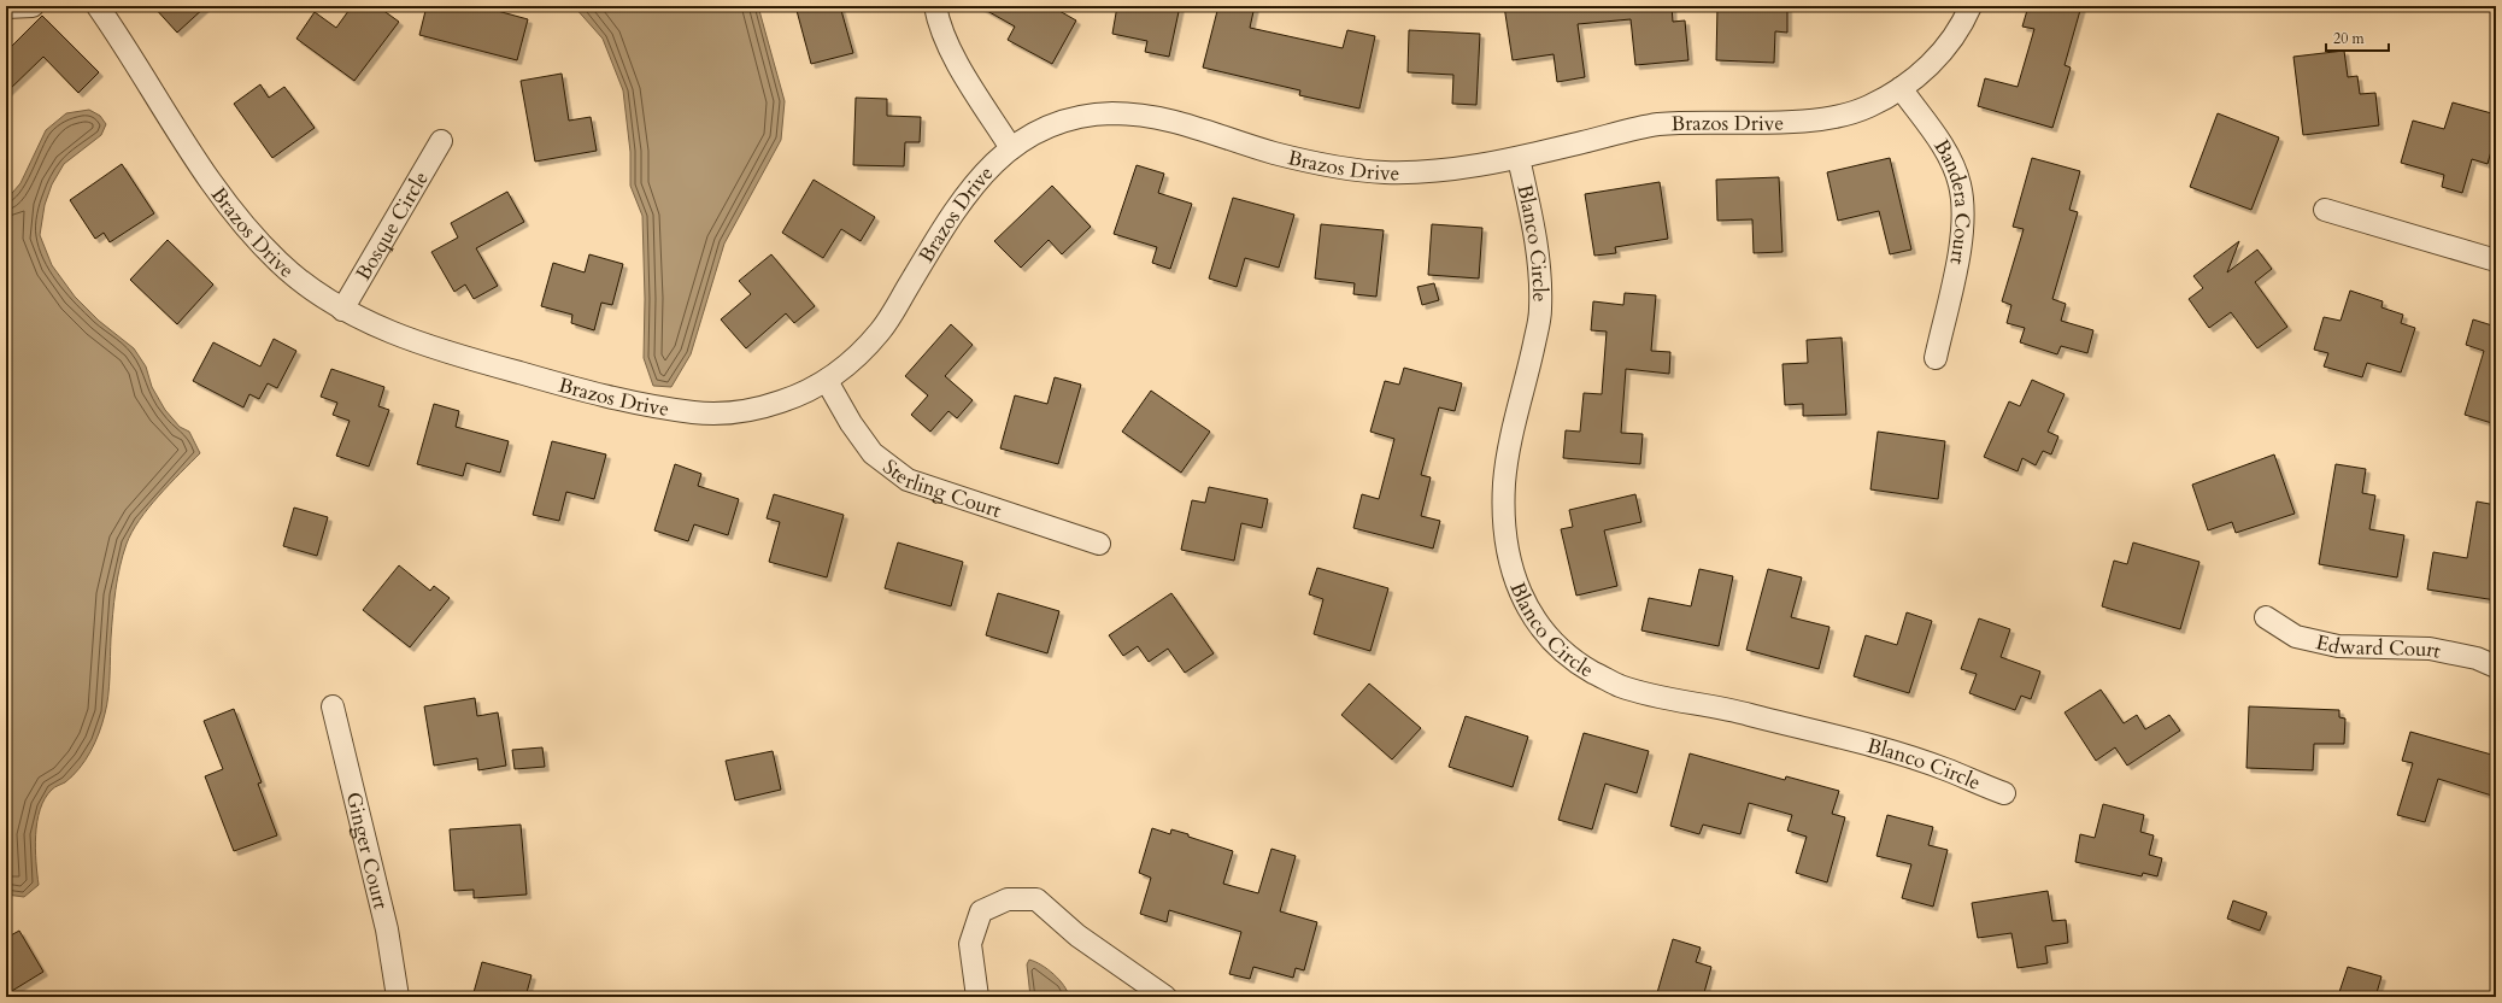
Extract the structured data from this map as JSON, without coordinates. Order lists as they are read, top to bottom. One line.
{"streets":{"street":["Brazos Drive","Bandera Court","Bosque Circle","Blanco Circle","Sterling Court","Edward Court","Ginger Court"]},"crossings":[["Brazos Drive","Bandera Court"],["Brazos Drive","Bosque Circle"],["Brazos Drive","Blanco Circle"],["Brazos Drive","Sterling Court"]],"scale_bar":"20 m"}
